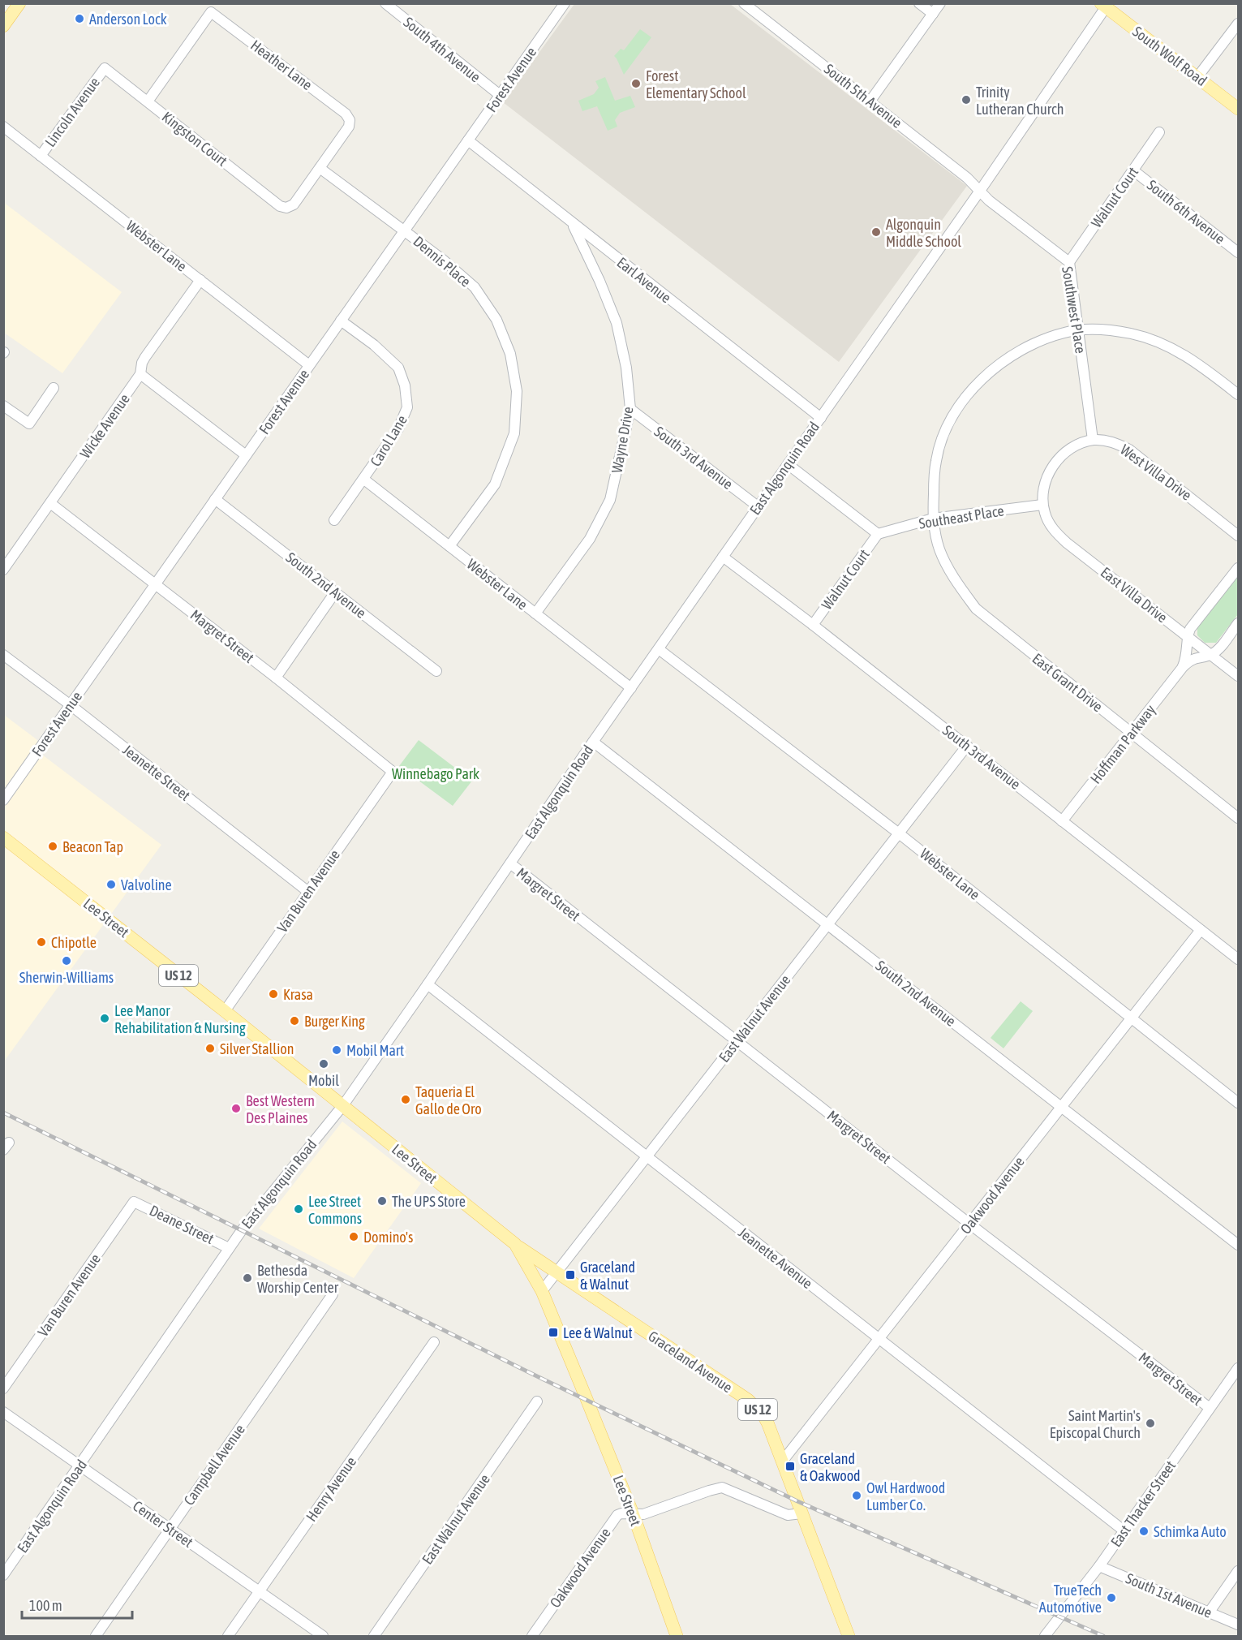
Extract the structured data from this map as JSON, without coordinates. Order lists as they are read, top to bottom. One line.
{"streets":{"main road":["South Wolf Road","Lee Street","US 12","Graceland Avenue"],"street":["South 4th Avenue","Heather Lane","Forest Avenue","South 5th Avenue","Lincoln Avenue","Kingston Court","Walnut Court","South 6th Avenue","Webster Lane","Dennis Place","Earl Avenue","Southwest Place","Wicke Avenue","Wayne Drive","Carol Lane","South 3rd Avenue","East Algonquin Road","West Villa Drive","Southeast Place","South 2nd Avenue","East Villa Drive","Margret Street","East Grant Drive","Hoffman Parkway","Jeanette Street","Van Buren Avenue","East Walnut Avenue","Oakwood Avenue","Deane Street","Jeanette Avenue","Campbell Avenue","Henry Avenue","East Thacker Street","Center Street","South 1st Avenue"]},"crossings":[["South 4th Avenue","Forest Avenue"],["South Wolf Road","East Algonquin Road"],["Heather Lane","Kingston Court"],["Heather Lane","Dennis Place"],["Forest Avenue","Webster Lane"],["Forest Avenue","Dennis Place"],["Forest Avenue","Earl Avenue"],["Forest Avenue","Carol Lane"],["Forest Avenue","South 2nd Avenue"],["Forest Avenue","Margret Street"],["Forest Avenue","Jeanette Street"],["South 5th Avenue","Southwest Place"],["South 5th Avenue","East Algonquin Road"],["Lincoln Avenue","Kingston Court"],["Lincoln Avenue","Webster Lane"],["Walnut Court","South 6th Avenue"],["Walnut Court","Southwest Place"],["Walnut Court","South 3rd Avenue"],["Walnut Court","Southeast Place"],["Webster Lane","Dennis Place"],["Webster Lane","Wicke Avenue"],["Webster Lane","Wayne Drive"],["Webster Lane","Carol Lane"],["Webster Lane","East Algonquin Road"],["Webster Lane","East Walnut Avenue"],["Webster Lane","Oakwood Avenue"],["Earl Avenue","Wayne Drive"],["Earl Avenue","East Algonquin Road"],["Southwest Place","East Algonquin Road"],["Southwest Place","West Villa Drive"],["Southwest Place","East Grant Drive"],["Wicke Avenue","Margret Street"],["Wayne Drive","South 3rd Avenue"],["South 3rd Avenue","East Algonquin Road"],["South 3rd Avenue","Hoffman Parkway"],["South 3rd Avenue","East Walnut Avenue"],["South 3rd Avenue","Oakwood Avenue"],["East Algonquin Road","South 2nd Avenue"],["East Algonquin Road","Margret Street"],["East Algonquin Road","Lee Street"],["East Algonquin Road","Deane Street"],["East Algonquin Road","Jeanette Avenue"],["East Algonquin Road","Center Street"],["Southeast Place","East Villa Drive"],["Southeast Place","East Grant Drive"],["South 2nd Avenue","East Walnut Avenue"],["South 2nd Avenue","Oakwood Avenue"],["East Villa Drive","Hoffman Parkway"],["Margret Street","Van Buren Avenue"],["Margret Street","East Walnut Avenue"],["Margret Street","Oakwood Avenue"],["Margret Street","East Thacker Street"],["East Grant Drive","Hoffman Parkway"],["Jeanette Street","Van Buren Avenue"],["Van Buren Avenue","Lee Street"],["Van Buren Avenue","Deane Street"],["Lee Street","East Walnut Avenue"],["Lee Street","Oakwood Avenue"],["Lee Street","Graceland Avenue"],["East Walnut Avenue","Jeanette Avenue"],["East Walnut Avenue","Graceland Avenue"],["Oakwood Avenue","Jeanette Avenue"],["Oakwood Avenue","Graceland Avenue"],["Jeanette Avenue","East Thacker Street"],["Campbell Avenue","Center Street"],["Henry Avenue","Center Street"],["East Thacker Street","South 1st Avenue"]],"parks":["Winnebago Park"],"places":{"other":["Anderson Lock","Forest Elementary School","Trinity Lutheran Church","Algonquin Middle School","Beacon Tap","Valvoline","Chipotle","Sherwin-Williams","Krasa","Lee Manor Rehabilitation & Nursing","Burger King","Silver Stallion","Mobil Mart","Mobil","Taqueria El Gallo de Oro","Best Western Des Plaines","The UPS Store","Lee Street Commons","Domino's","Bethesda Worship Center","Saint Martin's Episcopal Church","Owl Hardwood Lumber Co.","Schimka Auto","TrueTech Automotive"],"transit":["Graceland & Walnut","Lee & Walnut","Graceland & Oakwood"]},"scale_bar":"100 m"}
